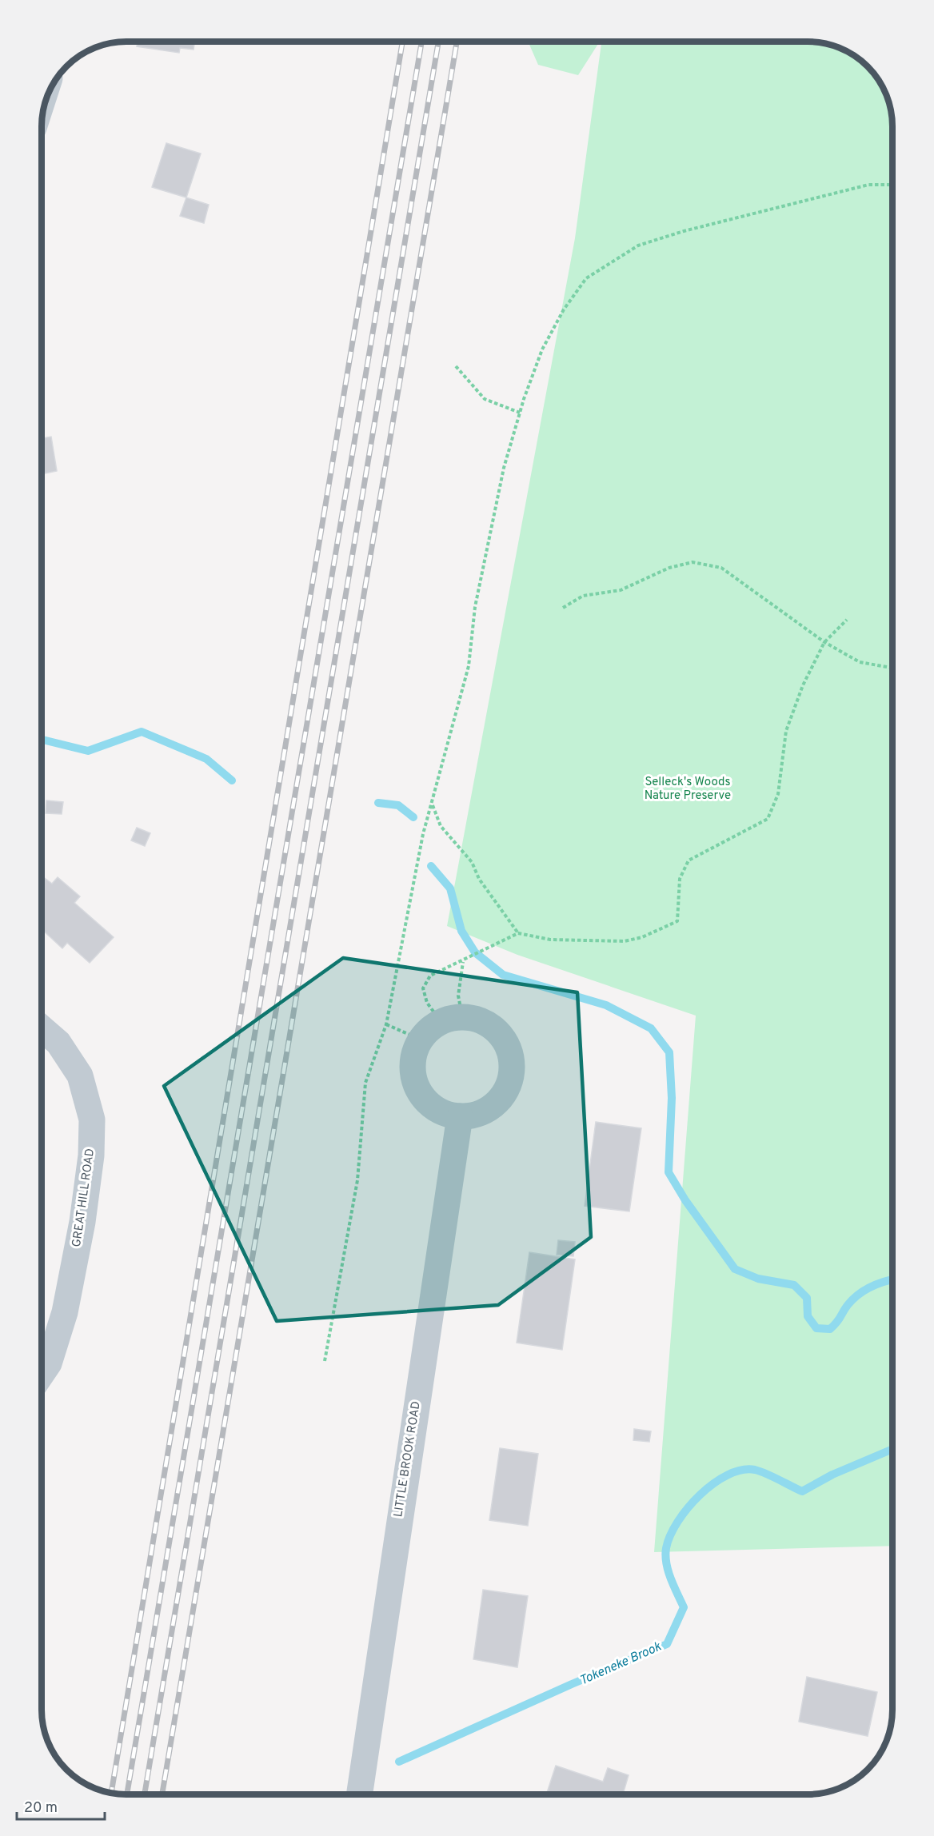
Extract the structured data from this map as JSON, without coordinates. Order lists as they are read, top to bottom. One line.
{"streets":{"street":["GREAT HILL ROAD","LITTLE BROOK ROAD"]},"water":["Tokeneke Brook"],"parks":["Selleck's Woods Nature Preserve"],"scale_bar":"20 m"}
